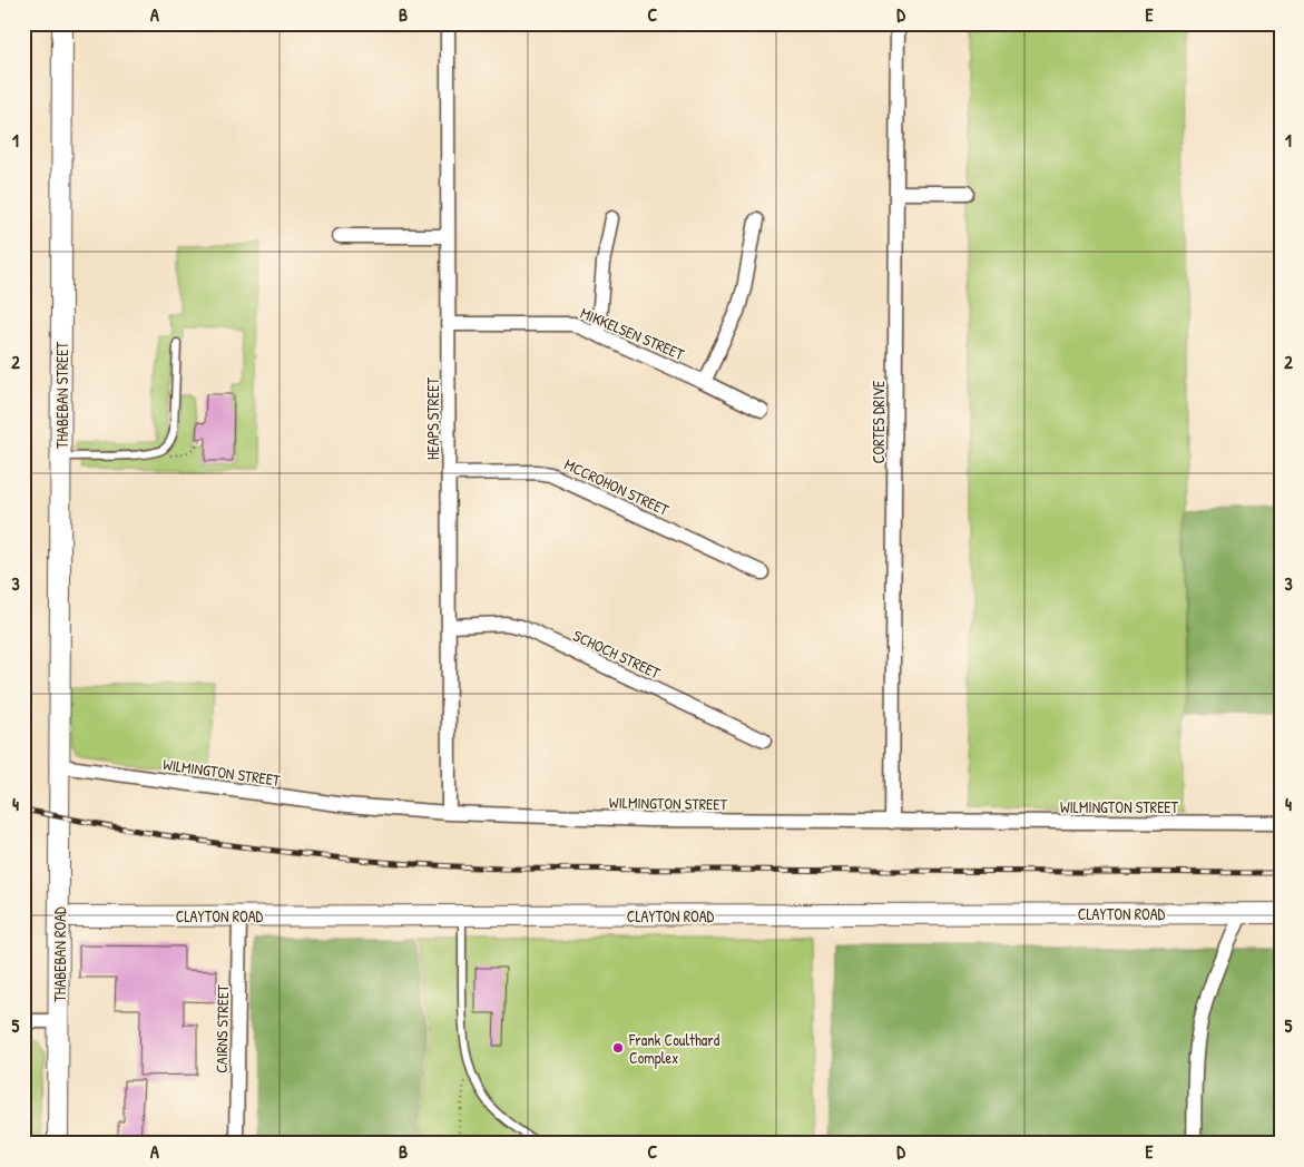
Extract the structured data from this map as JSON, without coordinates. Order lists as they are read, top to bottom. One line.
{"streets":{"street":["MIKKELSEN STREET","THABEBAN STREET","HEAPS STREET","CORTES DRIVE","MCCROHON STREET","SCHOCH STREET","WILMINGTON STREET","CLAYTON ROAD","THABEBAN ROAD","CAIRNS STREET"]},"crossings":[["MIKKELSEN STREET","HEAPS STREET"],["THABEBAN STREET","WILMINGTON STREET"],["THABEBAN STREET","THABEBAN ROAD"],["HEAPS STREET","MCCROHON STREET"],["HEAPS STREET","SCHOCH STREET"],["HEAPS STREET","WILMINGTON STREET"],["CORTES DRIVE","WILMINGTON STREET"],["WILMINGTON STREET","THABEBAN ROAD"],["CLAYTON ROAD","THABEBAN ROAD"],["CLAYTON ROAD","CAIRNS STREET"]],"places":["Frank Coulthard Complex"],"grid":{"columns":["A","B","C","D","E"],"rows":["1","2","3","4","5"]}}
